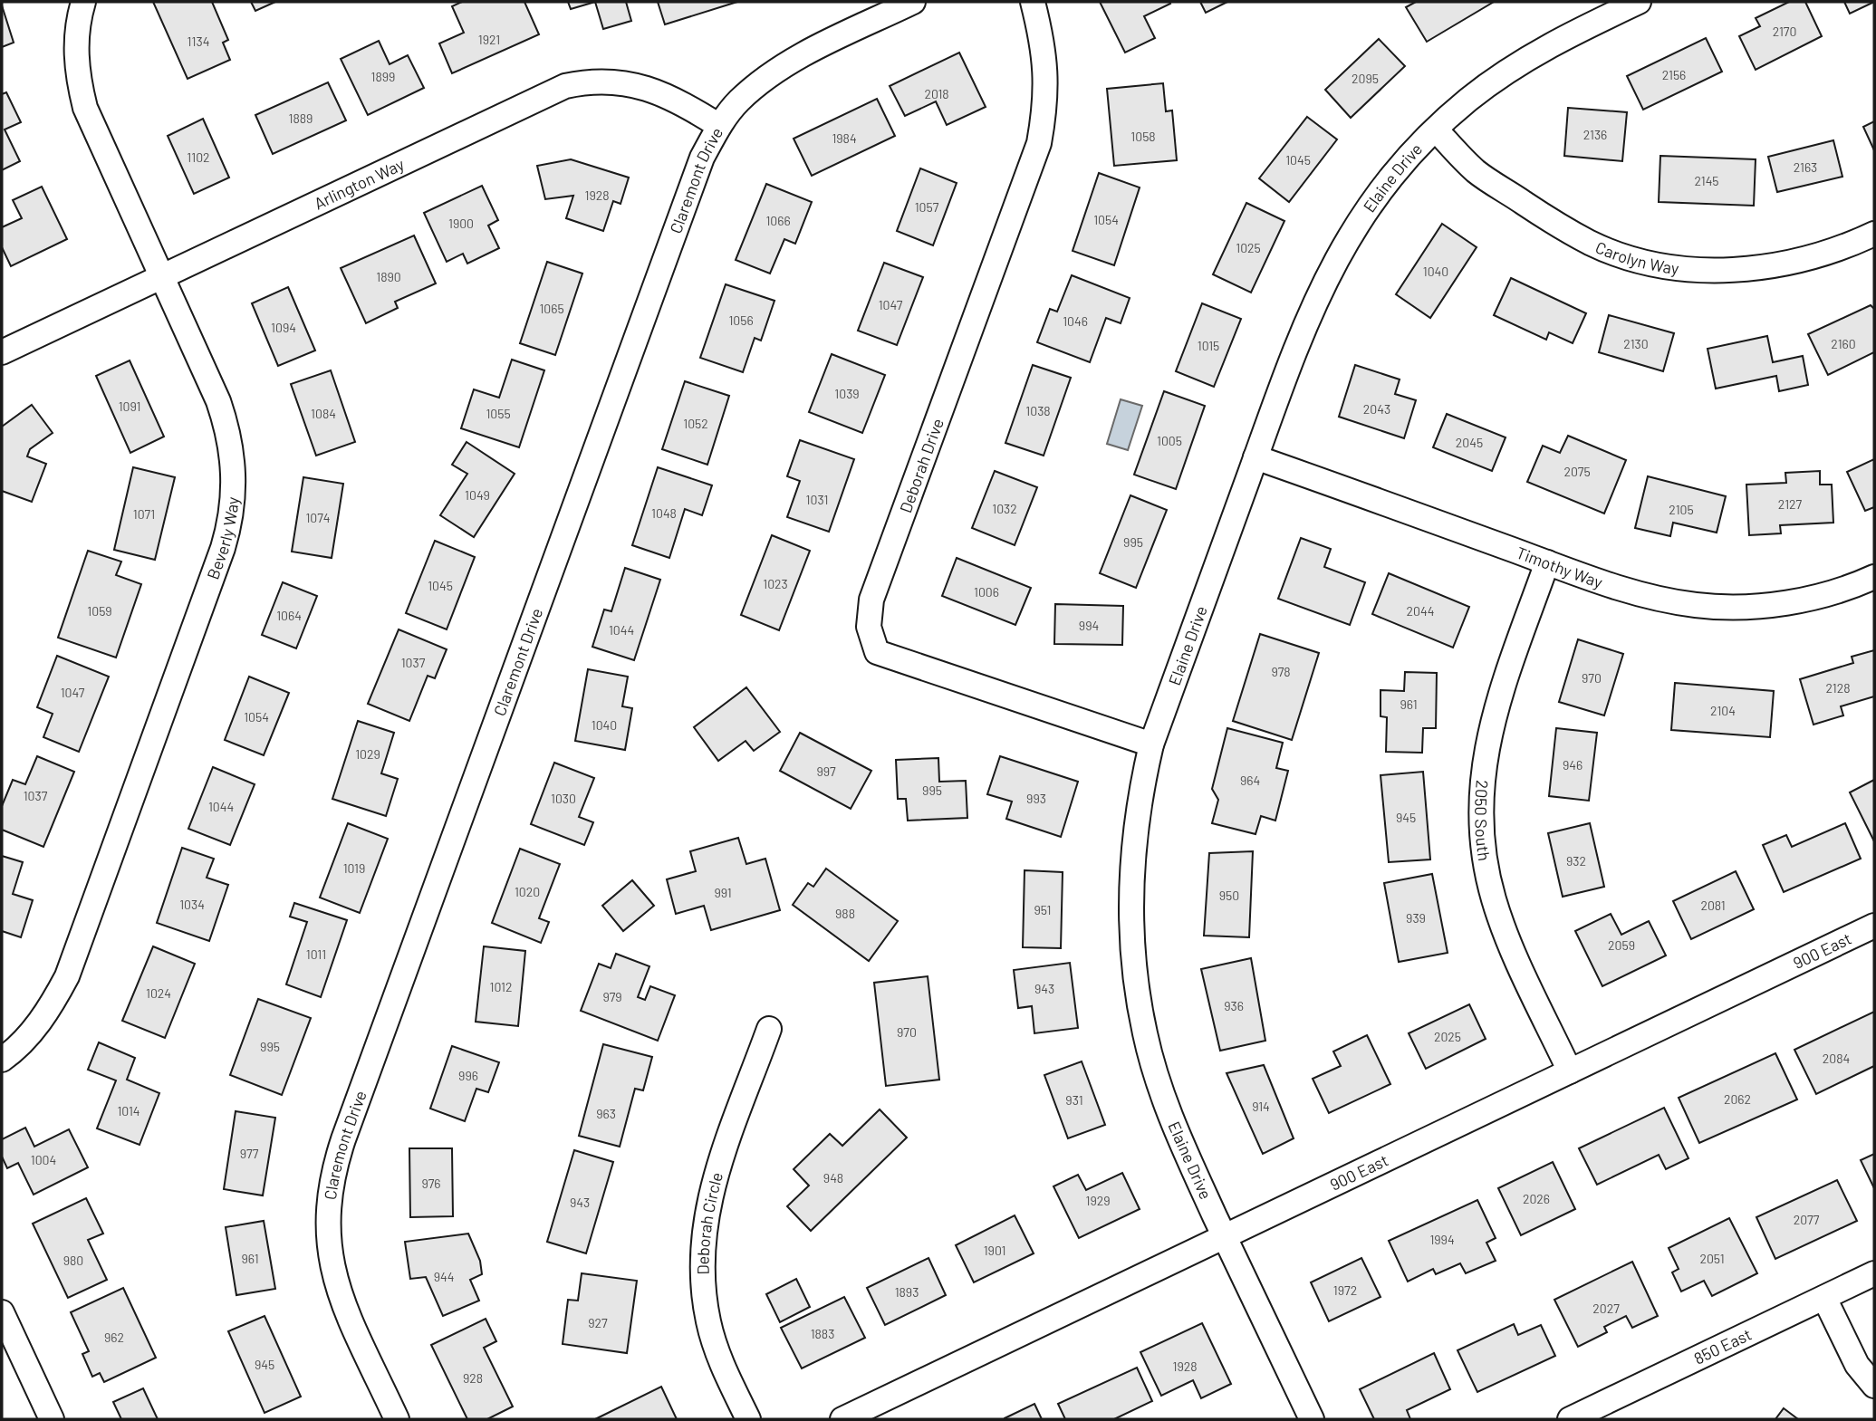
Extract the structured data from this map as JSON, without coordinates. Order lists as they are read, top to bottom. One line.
{"streets":{"street":["Elaine Drive","Claremont Drive","Arlington Way","Carolyn Way","Deborah Drive","Beverly Way","Timothy Way","2050 South","900 East","Deborah Circle","850 East"]},"crossings":[["Elaine Drive","Carolyn Way"],["Elaine Drive","Deborah Drive"],["Elaine Drive","Timothy Way"],["Elaine Drive","900 East"],["Claremont Drive","Arlington Way"],["Arlington Way","Beverly Way"],["Timothy Way","2050 South"],["2050 South","900 East"]],"house_numbers":["2170","1921","1134","2156","1899","2095","2018","1889","2136","1058","1984","1102","1045","2163","2145","1928","1057","1054","1066","1900","1025","1040","1890","1047","1065","1056","1046","1094","2130","2160","1015","1039","1091","2043","1038","1084","1055","1052","1005","2045","2075","1049","1031","2127","1032","2105","1048","1071","1074","995","1023","1045","1006","1059","2044","1064","994","1044","1037","978","970","2128","1047","961","2104","1054","1040","1029","946","997","964","995","1037","1030","993","1044","945","932","1019","1020","991","950","1034","2081","951","988","939","2059","1011","1012","943","1024","979","936","970","2025","995","2084","996","2062","931","914","1014","963","977","1004","948","976","2026","1929","943","2077","1994","1901","961","2051","980","944","1972","1893","2027","927","1883","962","945","1928","928"]}
